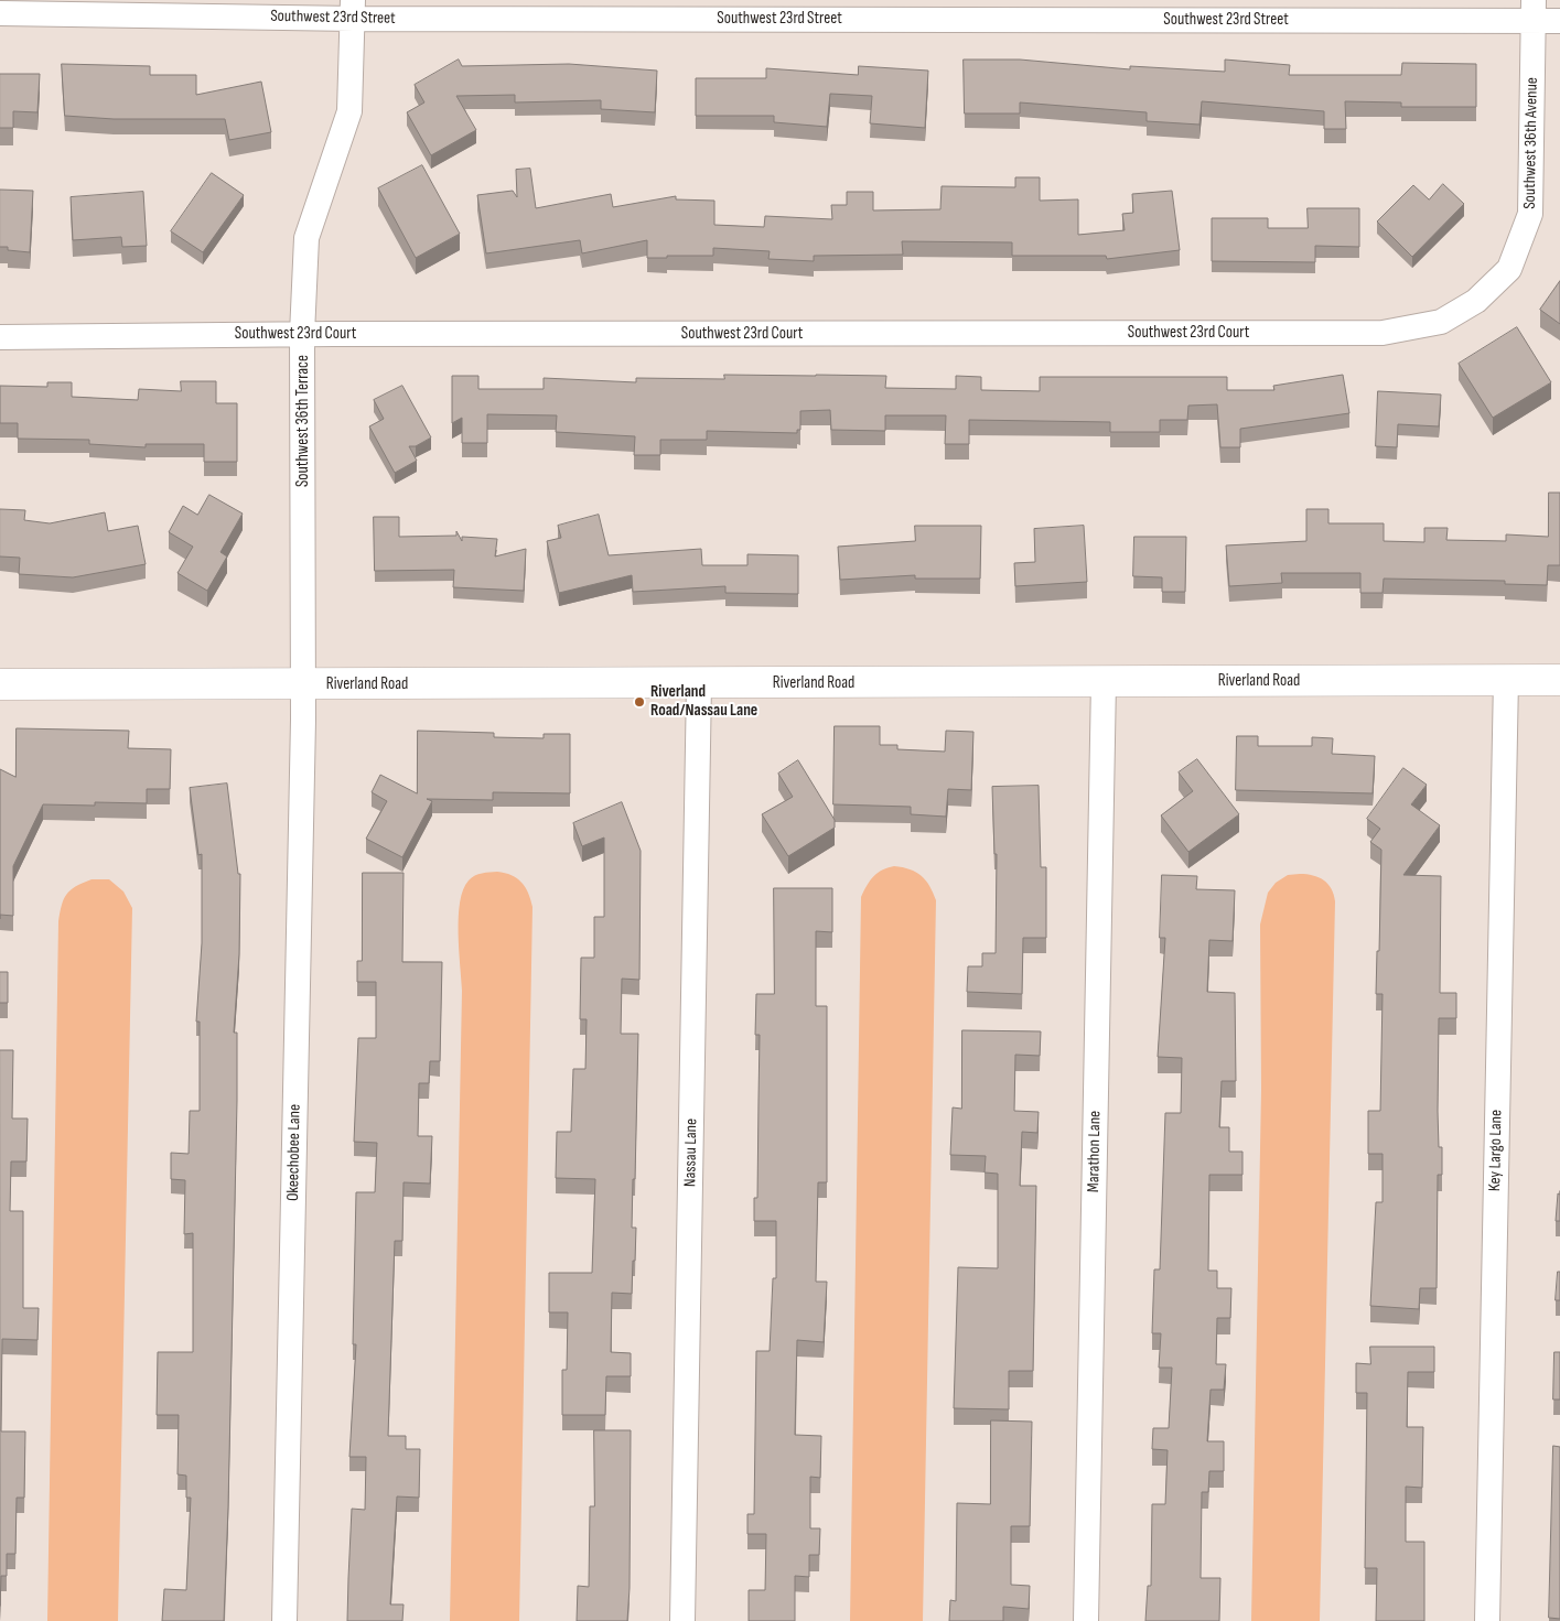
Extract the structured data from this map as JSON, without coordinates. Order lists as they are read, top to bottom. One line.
{"streets":{"street":["Southwest 23rd Street","Southwest 36th Avenue","Southwest 23rd Court","Southwest 36th Terrace","Riverland Road","Key Largo Lane","Marathon Lane","Okeechobee Lane","Nassau Lane"]},"crossings":[["Southwest 23rd Street","Southwest 36th Avenue"],["Southwest 23rd Street","Southwest 36th Terrace"],["Southwest 36th Avenue","Southwest 23rd Court"],["Southwest 23rd Court","Southwest 36th Terrace"],["Southwest 36th Terrace","Riverland Road"],["Southwest 36th Terrace","Okeechobee Lane"],["Riverland Road","Key Largo Lane"],["Riverland Road","Marathon Lane"],["Riverland Road","Okeechobee Lane"],["Riverland Road","Nassau Lane"]],"places":["Riverland Road/Nassau Lane"]}
